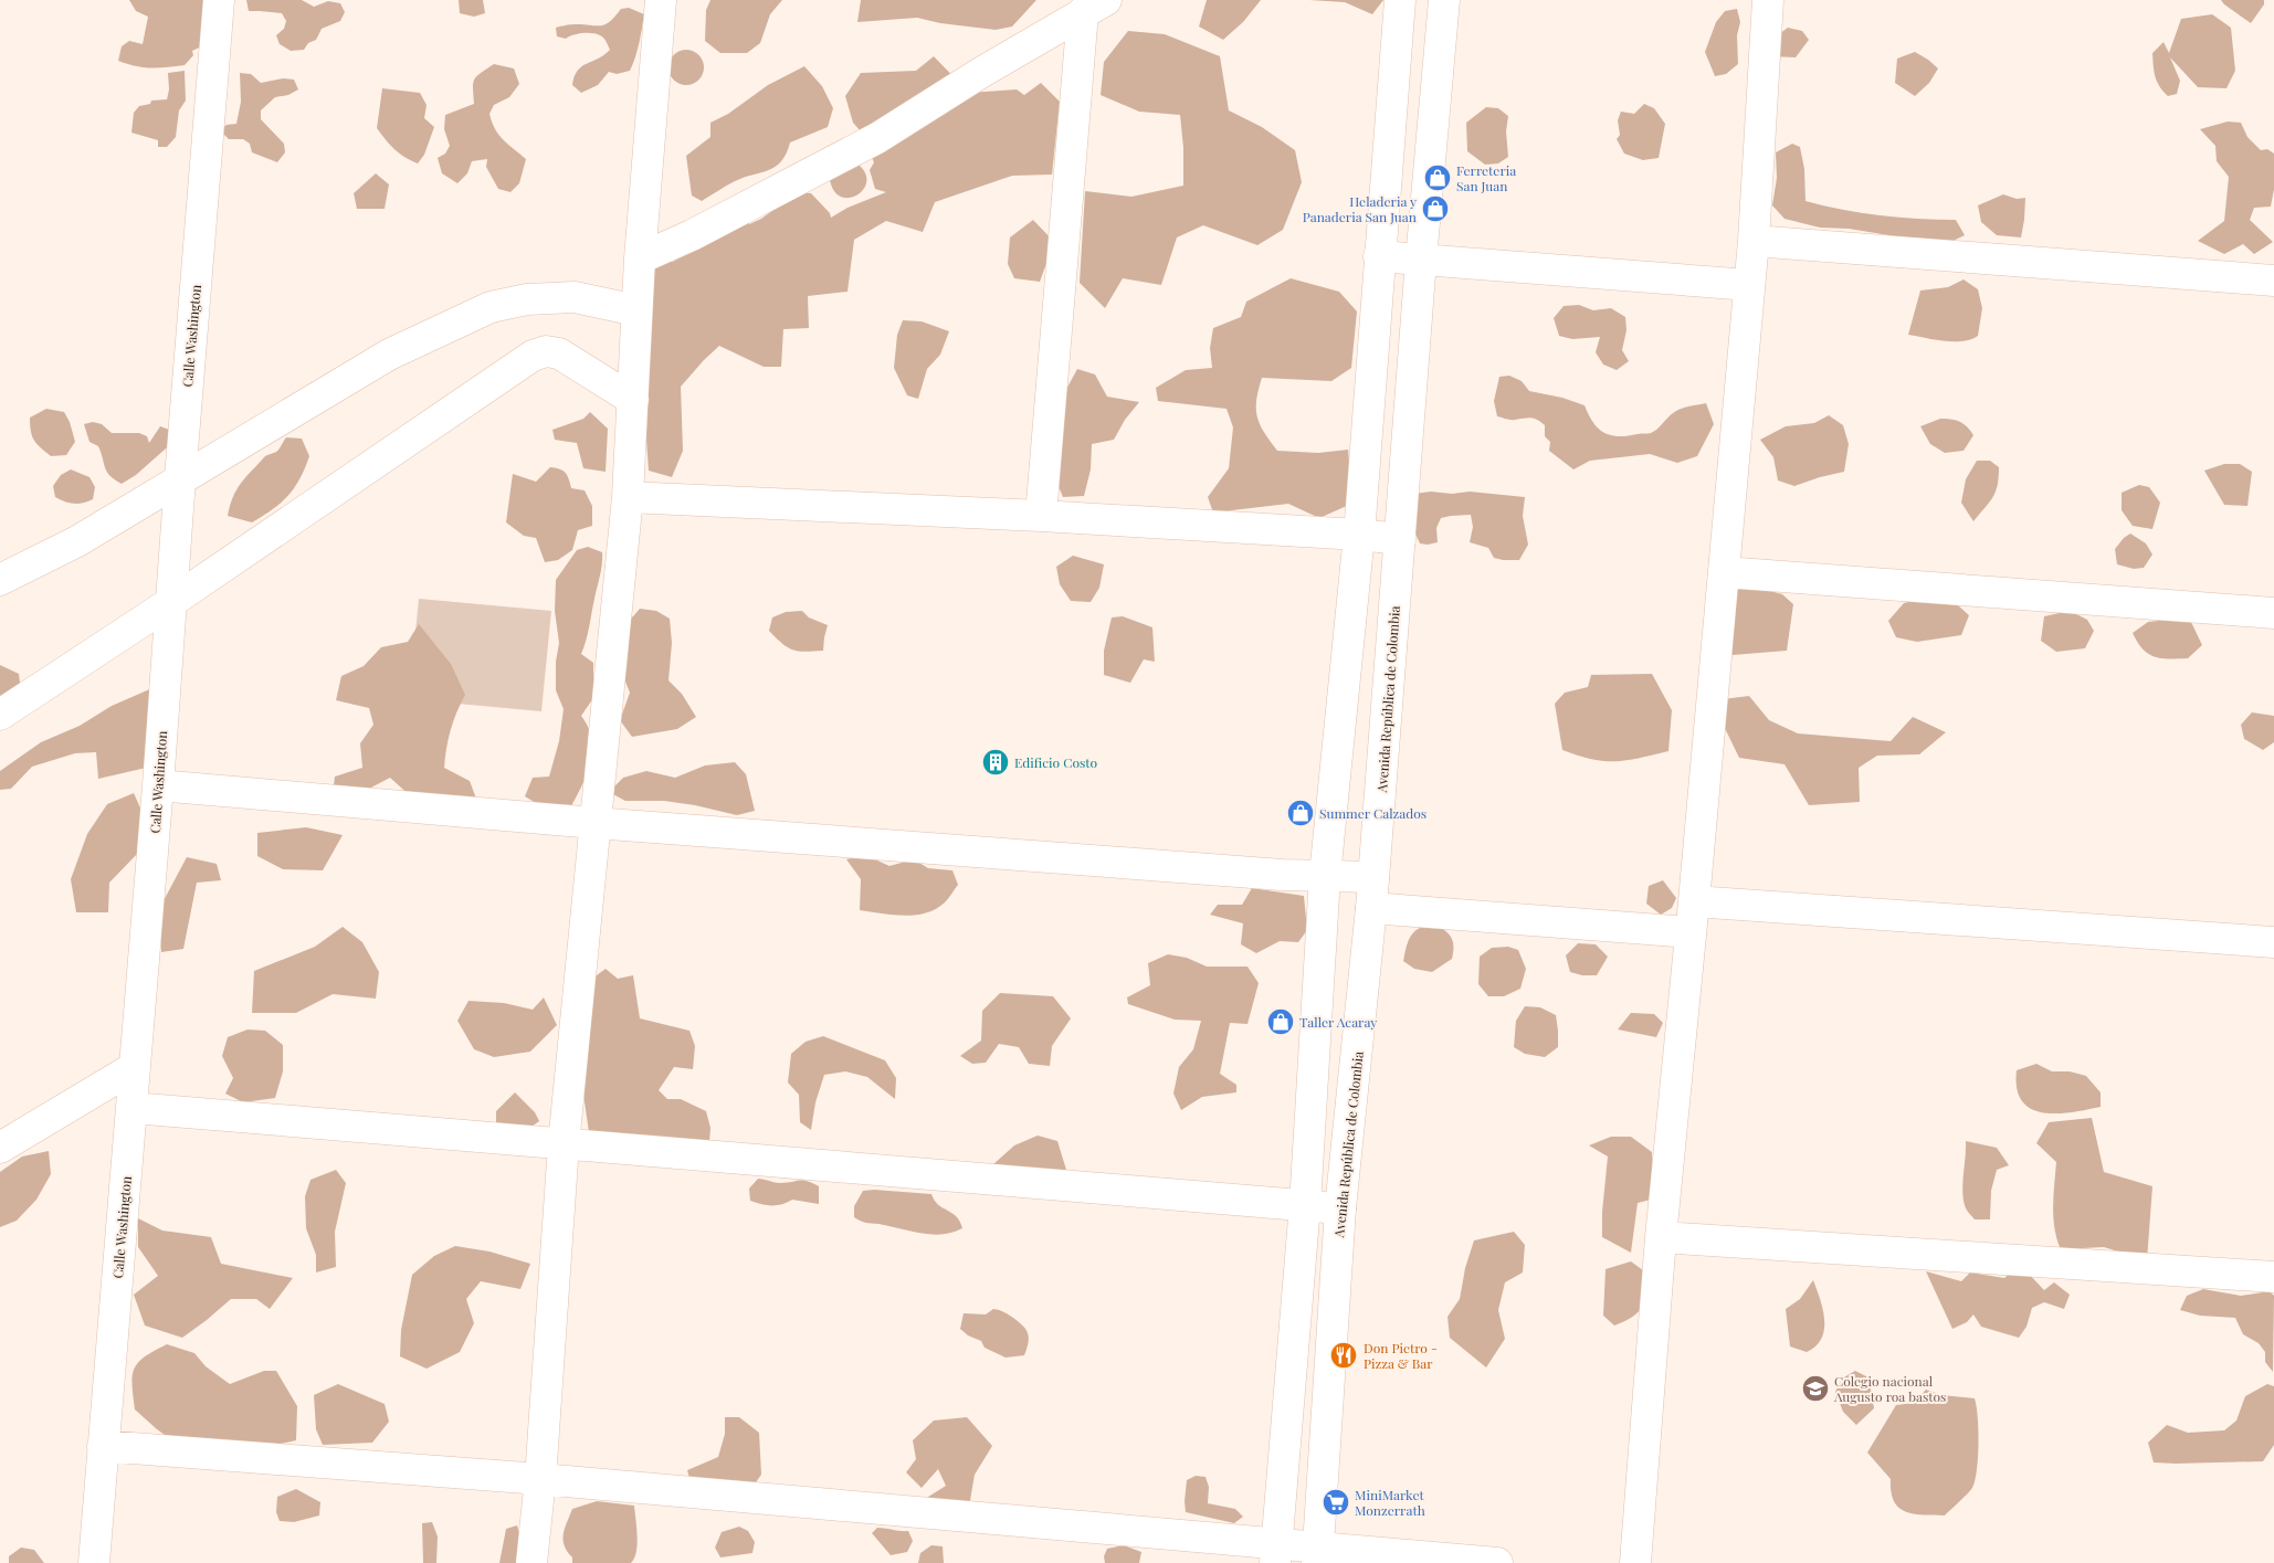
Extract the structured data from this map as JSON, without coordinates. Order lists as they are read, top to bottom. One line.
{"streets":{"street":["Calle Washington","Avenida República de Colombia"]},"places":{"shop":["Ferreteria San Juan","Heladeria y Panaderia San Juan","Summer Calzados","Taller Acaray"],"building":["Edificio Costo"],"restaurant":["Don Pietro - Pizza & Bar"],"school or university":["Colegio nacional Augusto roa bastos"],"supermarket":["MiniMarket Monzerrath"]}}
